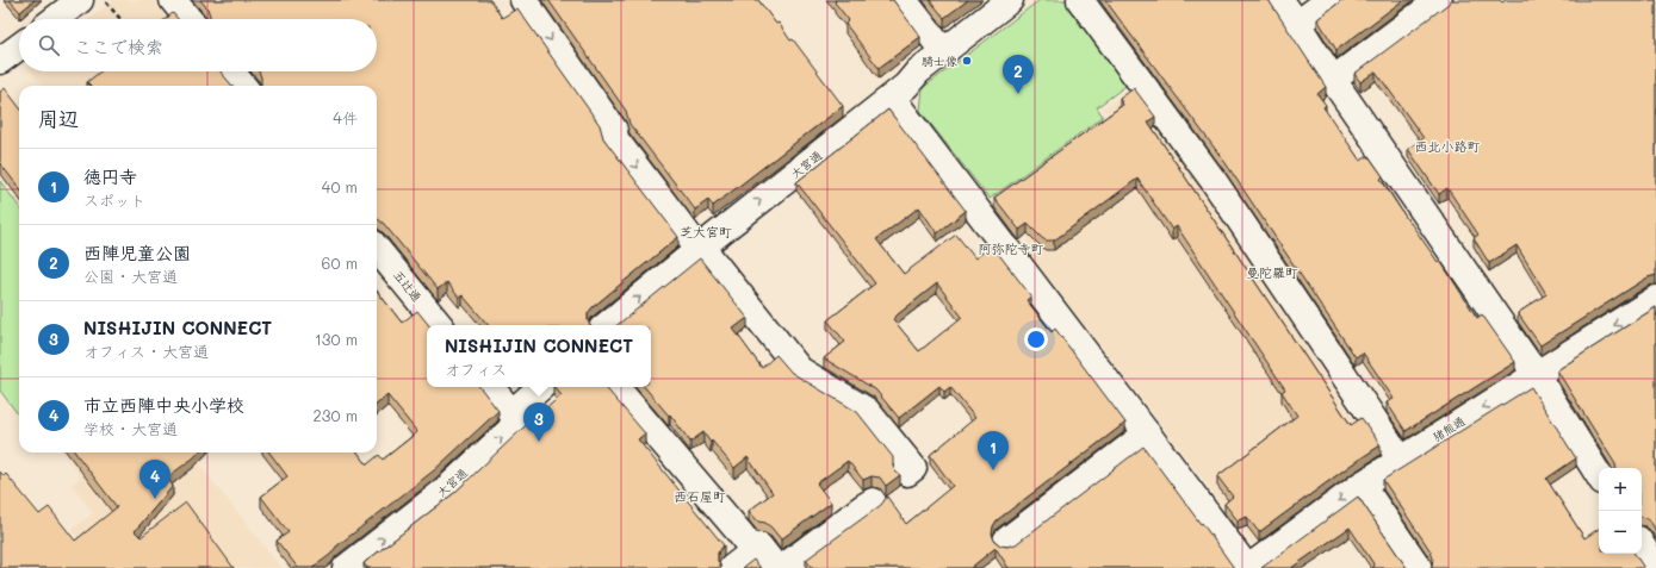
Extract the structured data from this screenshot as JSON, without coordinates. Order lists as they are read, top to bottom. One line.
{"streets":{"street":["大宮通","五辻通","猪熊通"]},"one_way":["大宮通","猪熊通"],"districts":["西北小路町","芝大宮町","阿弥陀寺町","曼陀羅町","西石屋町"],"places":["騎士像"],"page":{"search":"ここで検索","pins":["2","3","1","4"],"heading":["周辺","4件"],"list":[{"mark":"1","name":"徳円寺","note":"スポット","value":"40 m"},{"mark":"2","name":"西陣児童公園","note":"公園 · 大宮通","value":"60 m"},{"mark":"3","name":"NISHIJIN CONNECT","note":"オフィス · 大宮通","value":"130 m"},{"mark":"4","name":"市立西陣中央小学校","note":"学校 · 大宮通","value":"230 m"}],"popup":["NISHIJIN CONNECT","オフィス"],"map_buttons":["+","−"]}}
